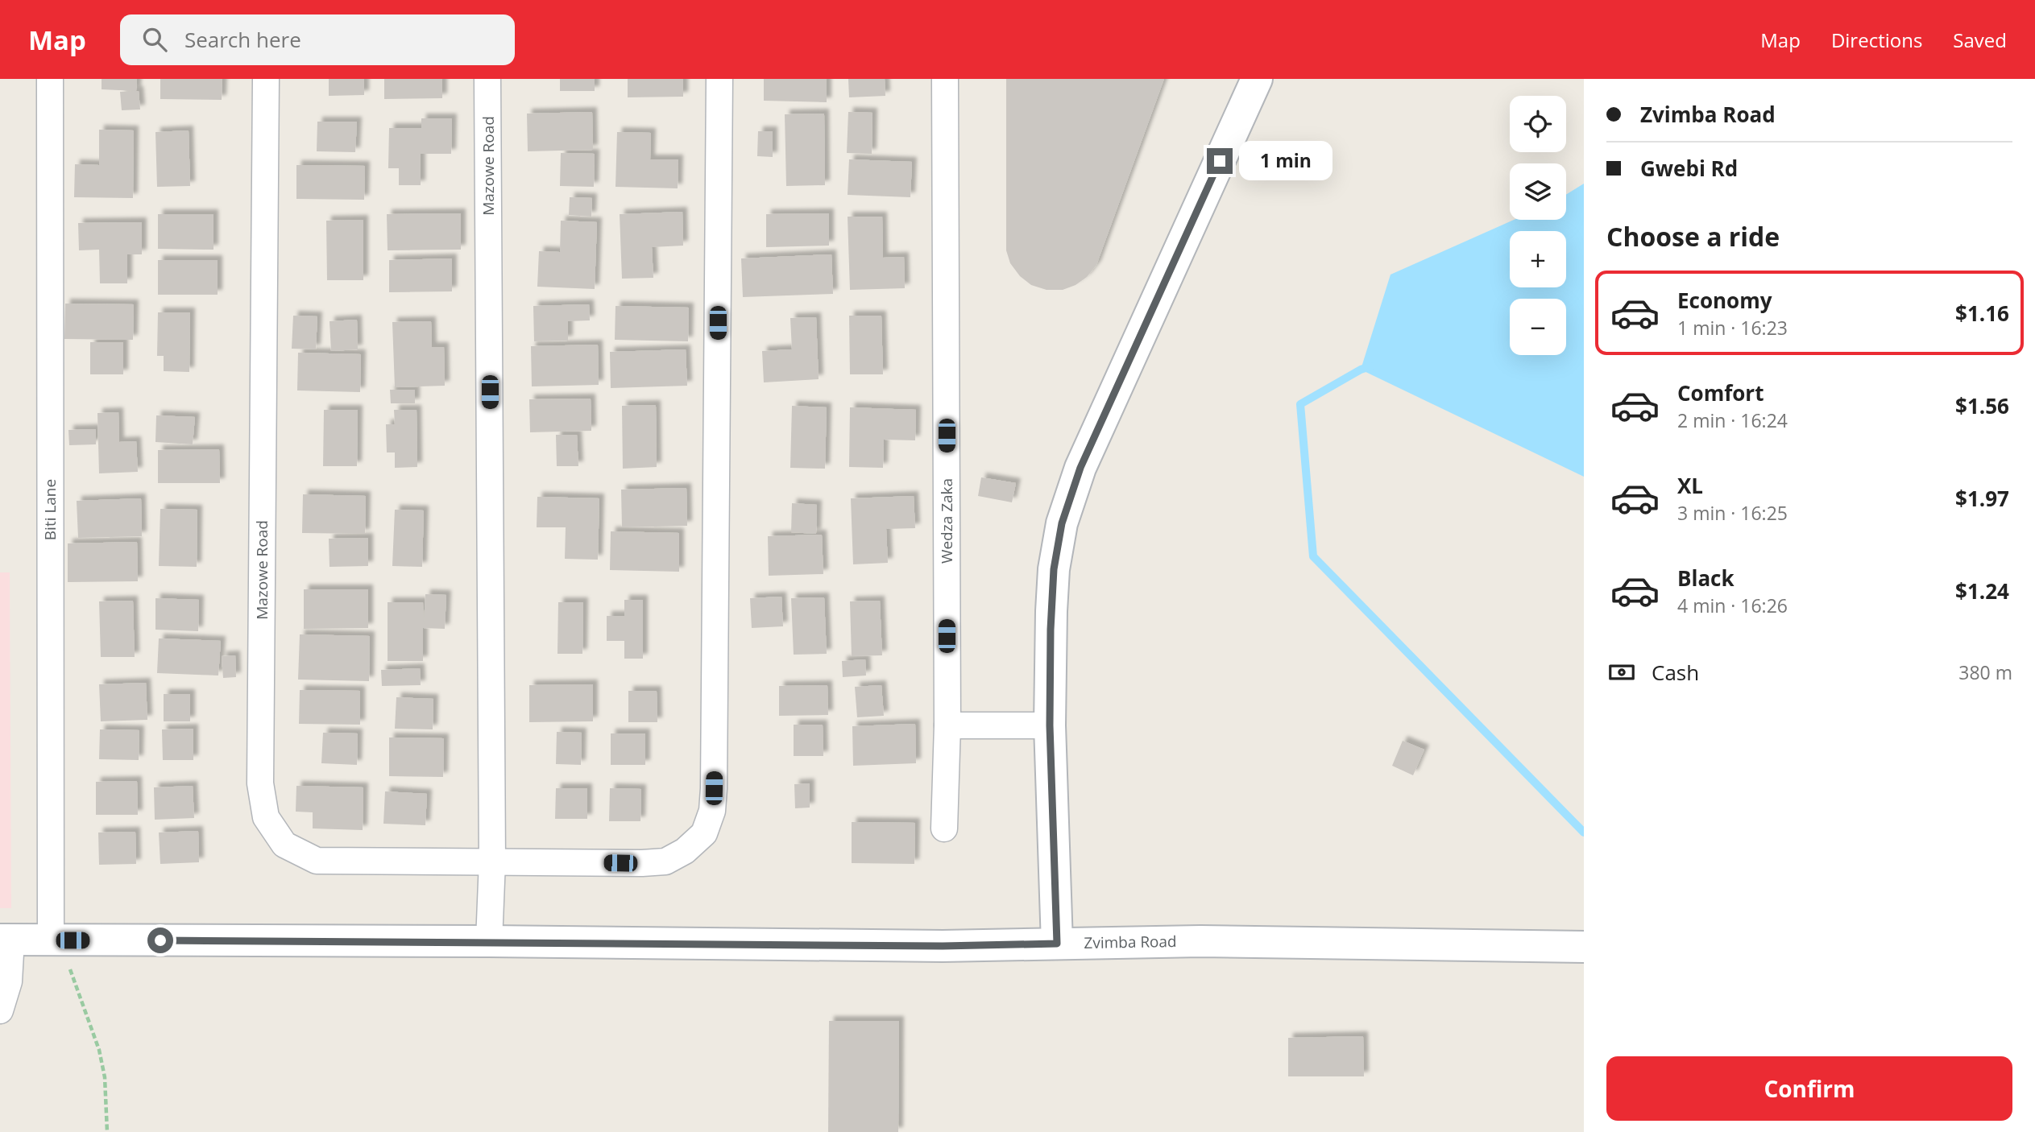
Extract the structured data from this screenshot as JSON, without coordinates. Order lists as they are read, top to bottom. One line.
{"streets":{"street":["Mazowe Road","Biti Lane","Wedza Zaka","Zvimba Road"]},"crossings":[["Mazowe Road","Zvimba Road"],["Biti Lane","Zvimba Road"]],"page":{"header":"Map","search":"Search here","nav":["Map","Directions","Saved"],"banner":["Zvimba Road","Gwebi Rd"],"map_buttons":["+","−"],"bubble":"1 min","heading":"Choose a ride","list":[{"name":"Economy","note":"1 min · 16:23","value":"$1.16"},{"name":"Comfort","note":"2 min · 16:24","value":"$1.56"},{"name":"XL","note":"3 min · 16:25","value":"$1.97"},{"name":"Black","note":"4 min · 16:26","value":"$1.24"}],"pay":["Cash","380 m"],"buttons":"Confirm"}}
